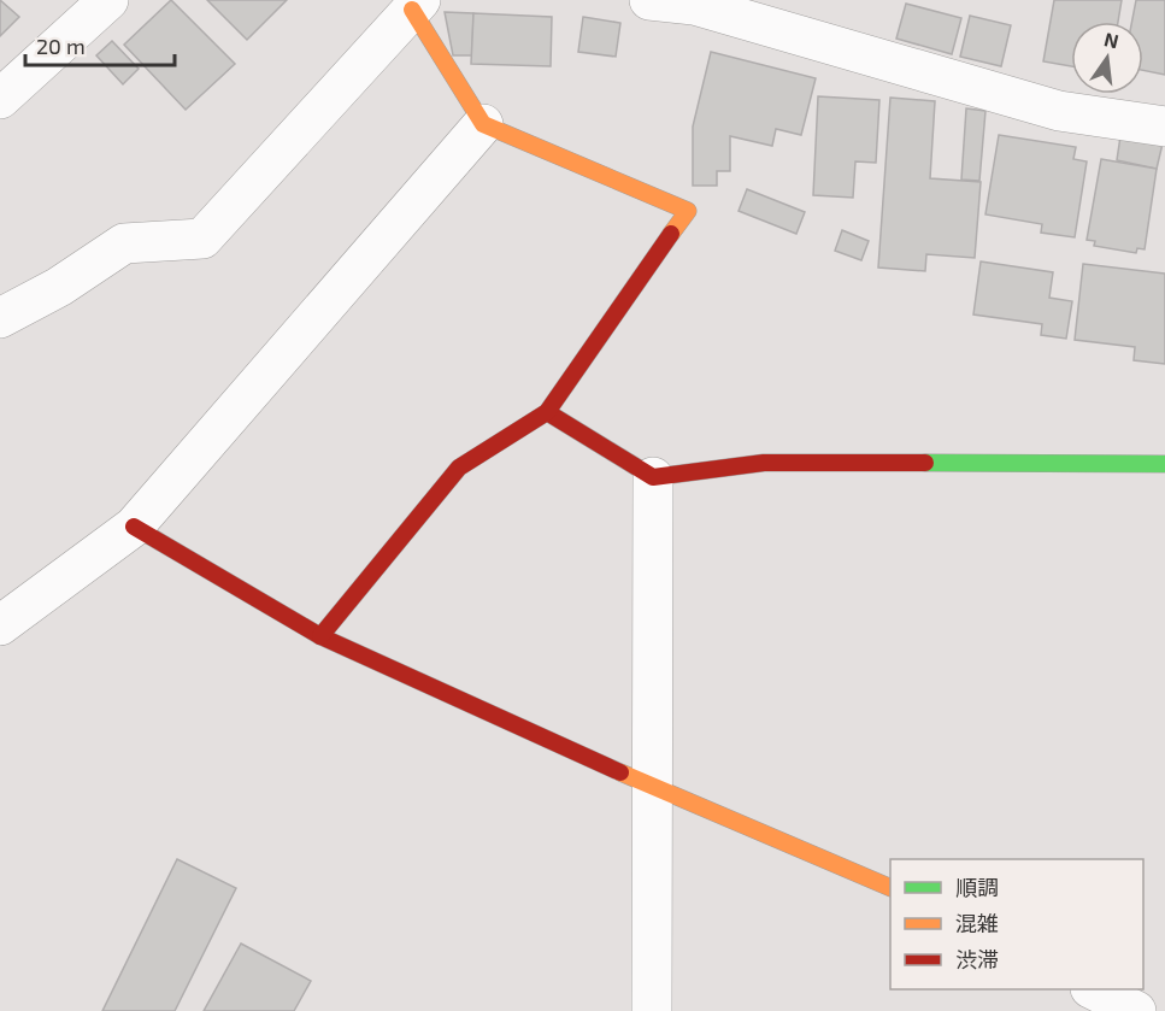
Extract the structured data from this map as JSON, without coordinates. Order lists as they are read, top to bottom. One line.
{"legend":["順調","混雑","渋滞"],"scale_bar":"20 m","north":"top"}
